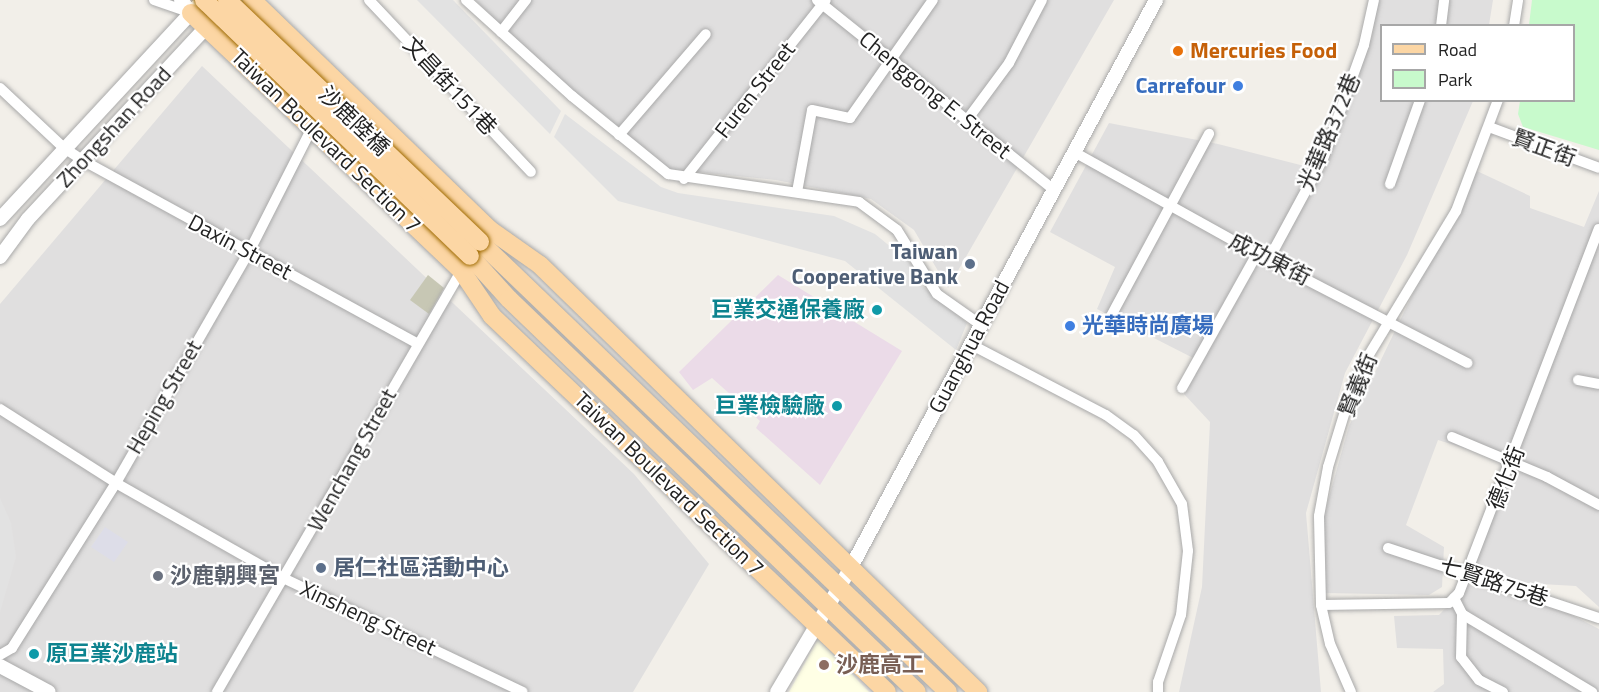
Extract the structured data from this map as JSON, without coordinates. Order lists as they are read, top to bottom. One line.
{"streets":{"main road":["沙鹿陸橋","Taiwan Boulevard Section 7"],"street":["文昌街151巷","Furen Street","Chenggong E. Street","Zhongshan Road","光華路372巷","賢正街","Daxin Street","成功東街","Guanghua Road","賢義街","Heping Street","Wenchang Street","德化街","七賢路75巷","Xinsheng Street"]},"crossings":[["Furen Street","Chenggong E. Street"],["Chenggong E. Street","Guanghua Road"],["沙鹿陸橋","Zhongshan Road"],["沙鹿陸橋","Taiwan Boulevard Section 7"],["沙鹿陸橋","Wenchang Street"],["Zhongshan Road","Taiwan Boulevard Section 7"],["Zhongshan Road","Daxin Street"],["光華路372巷","成功東街"],["Taiwan Boulevard Section 7","Guanghua Road"],["Taiwan Boulevard Section 7","Heping Street"],["Taiwan Boulevard Section 7","Wenchang Street"],["賢正街","賢義街"],["Daxin Street","Heping Street"],["Daxin Street","Wenchang Street"],["成功東街","Guanghua Road"],["成功東街","賢義街"],["Heping Street","Xinsheng Street"],["Wenchang Street","Xinsheng Street"],["德化街","七賢路75巷"]],"places":["Mercuries Food","Carrefour","Taiwan Cooperative Bank","巨業交通保養廠","光華時尚廣場","巨業檢驗廠","居仁社區活動中心","沙鹿朝興宮","原巨業沙鹿站","沙鹿高工"],"legend":["Road","Park"]}
